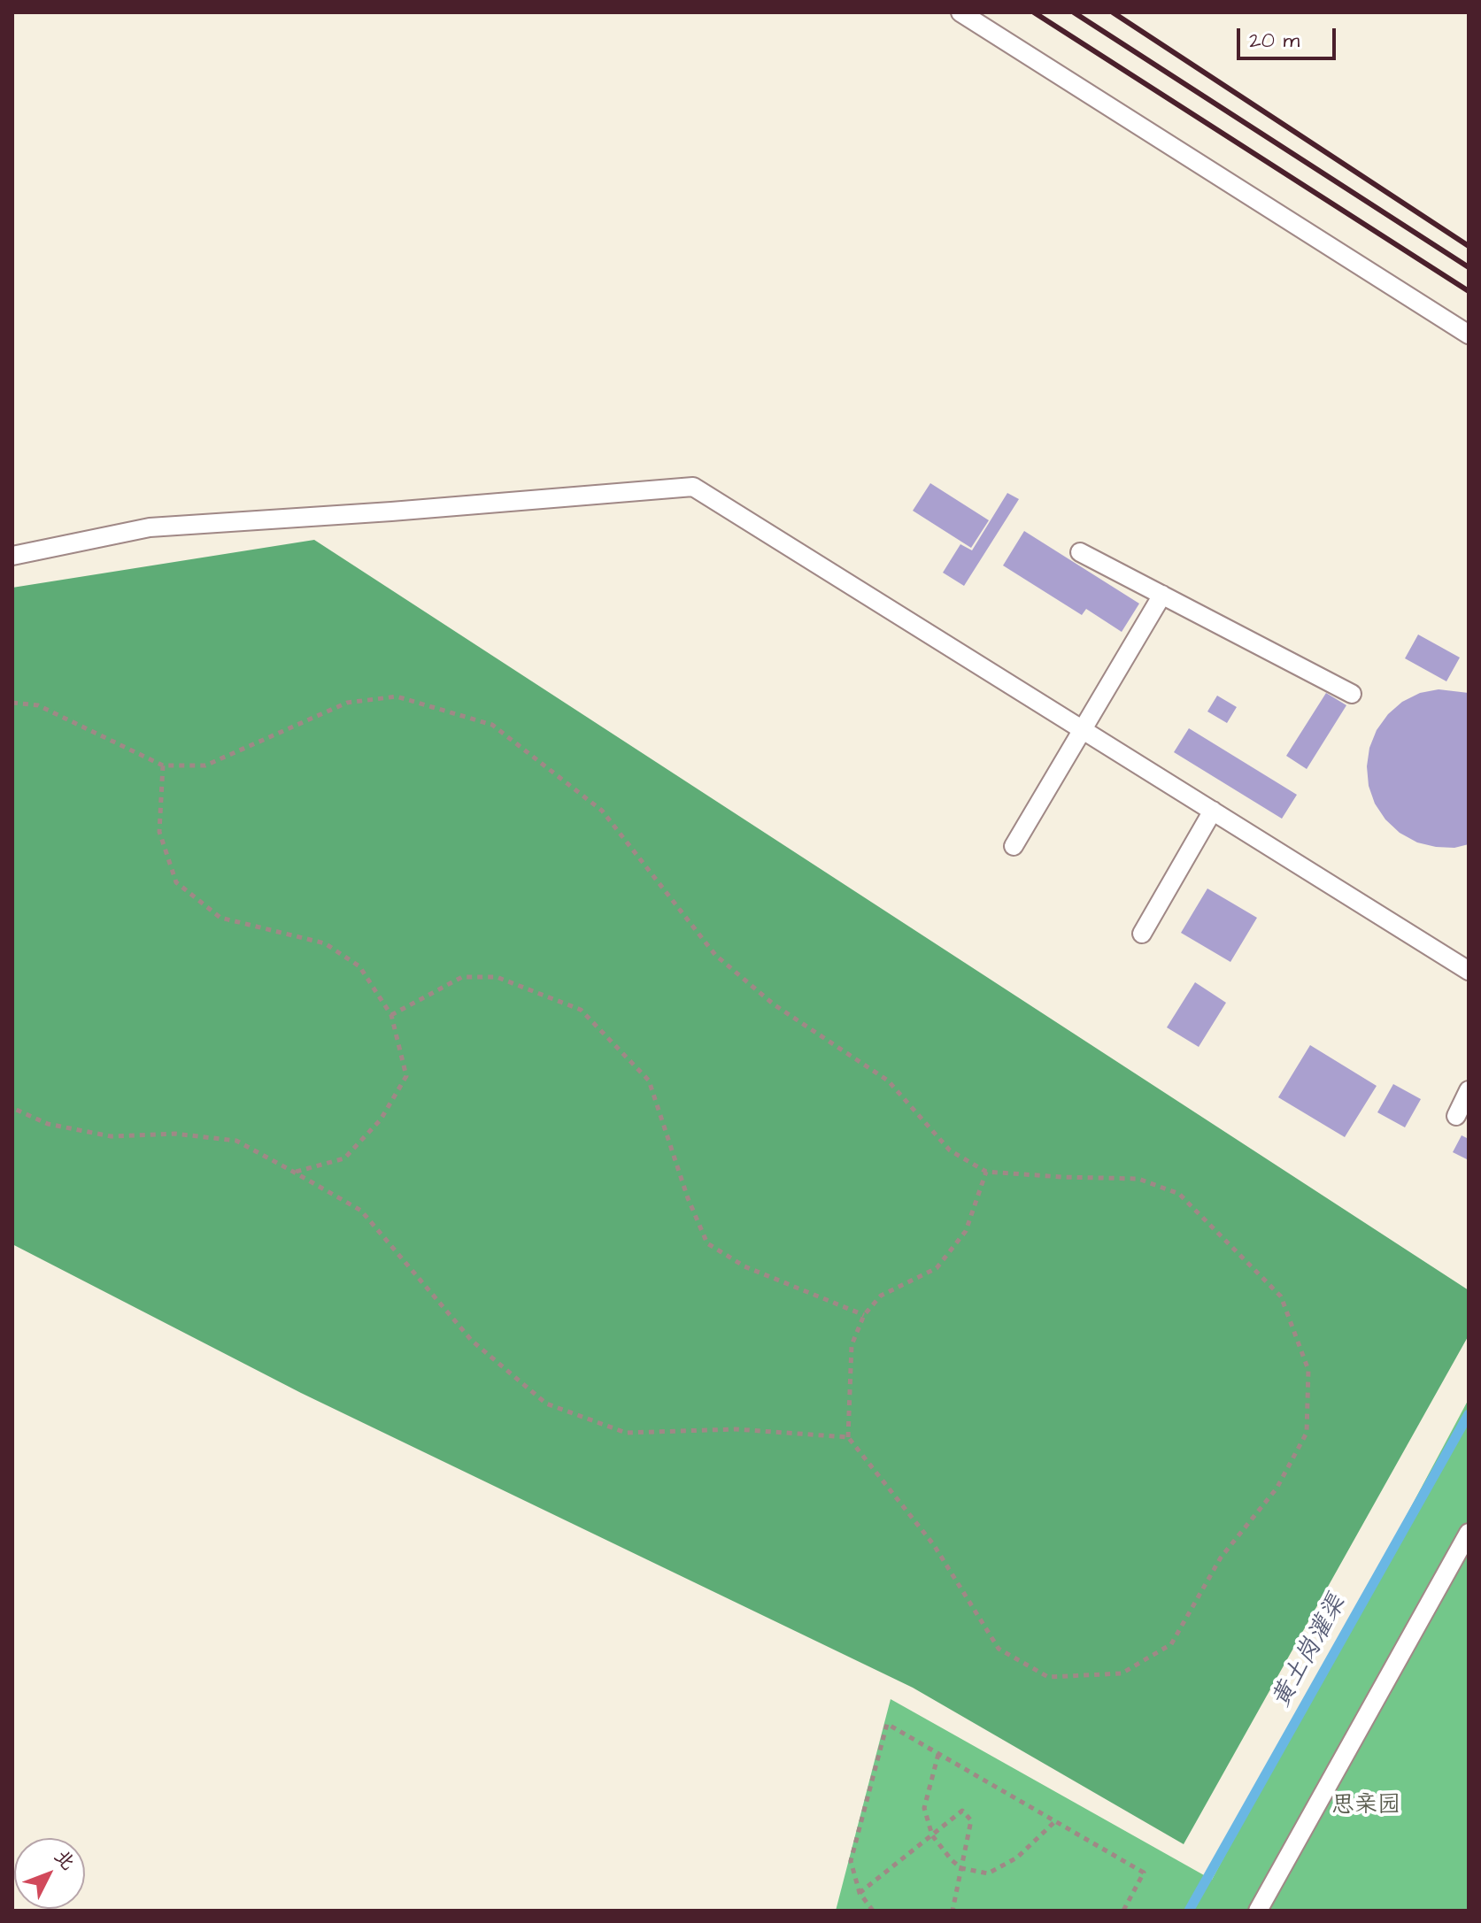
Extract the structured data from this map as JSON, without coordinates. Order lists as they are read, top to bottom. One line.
{"water":["黄土岗灌渠"],"parks":["思亲园"],"scale_bar":"20 m","north":"top right"}
